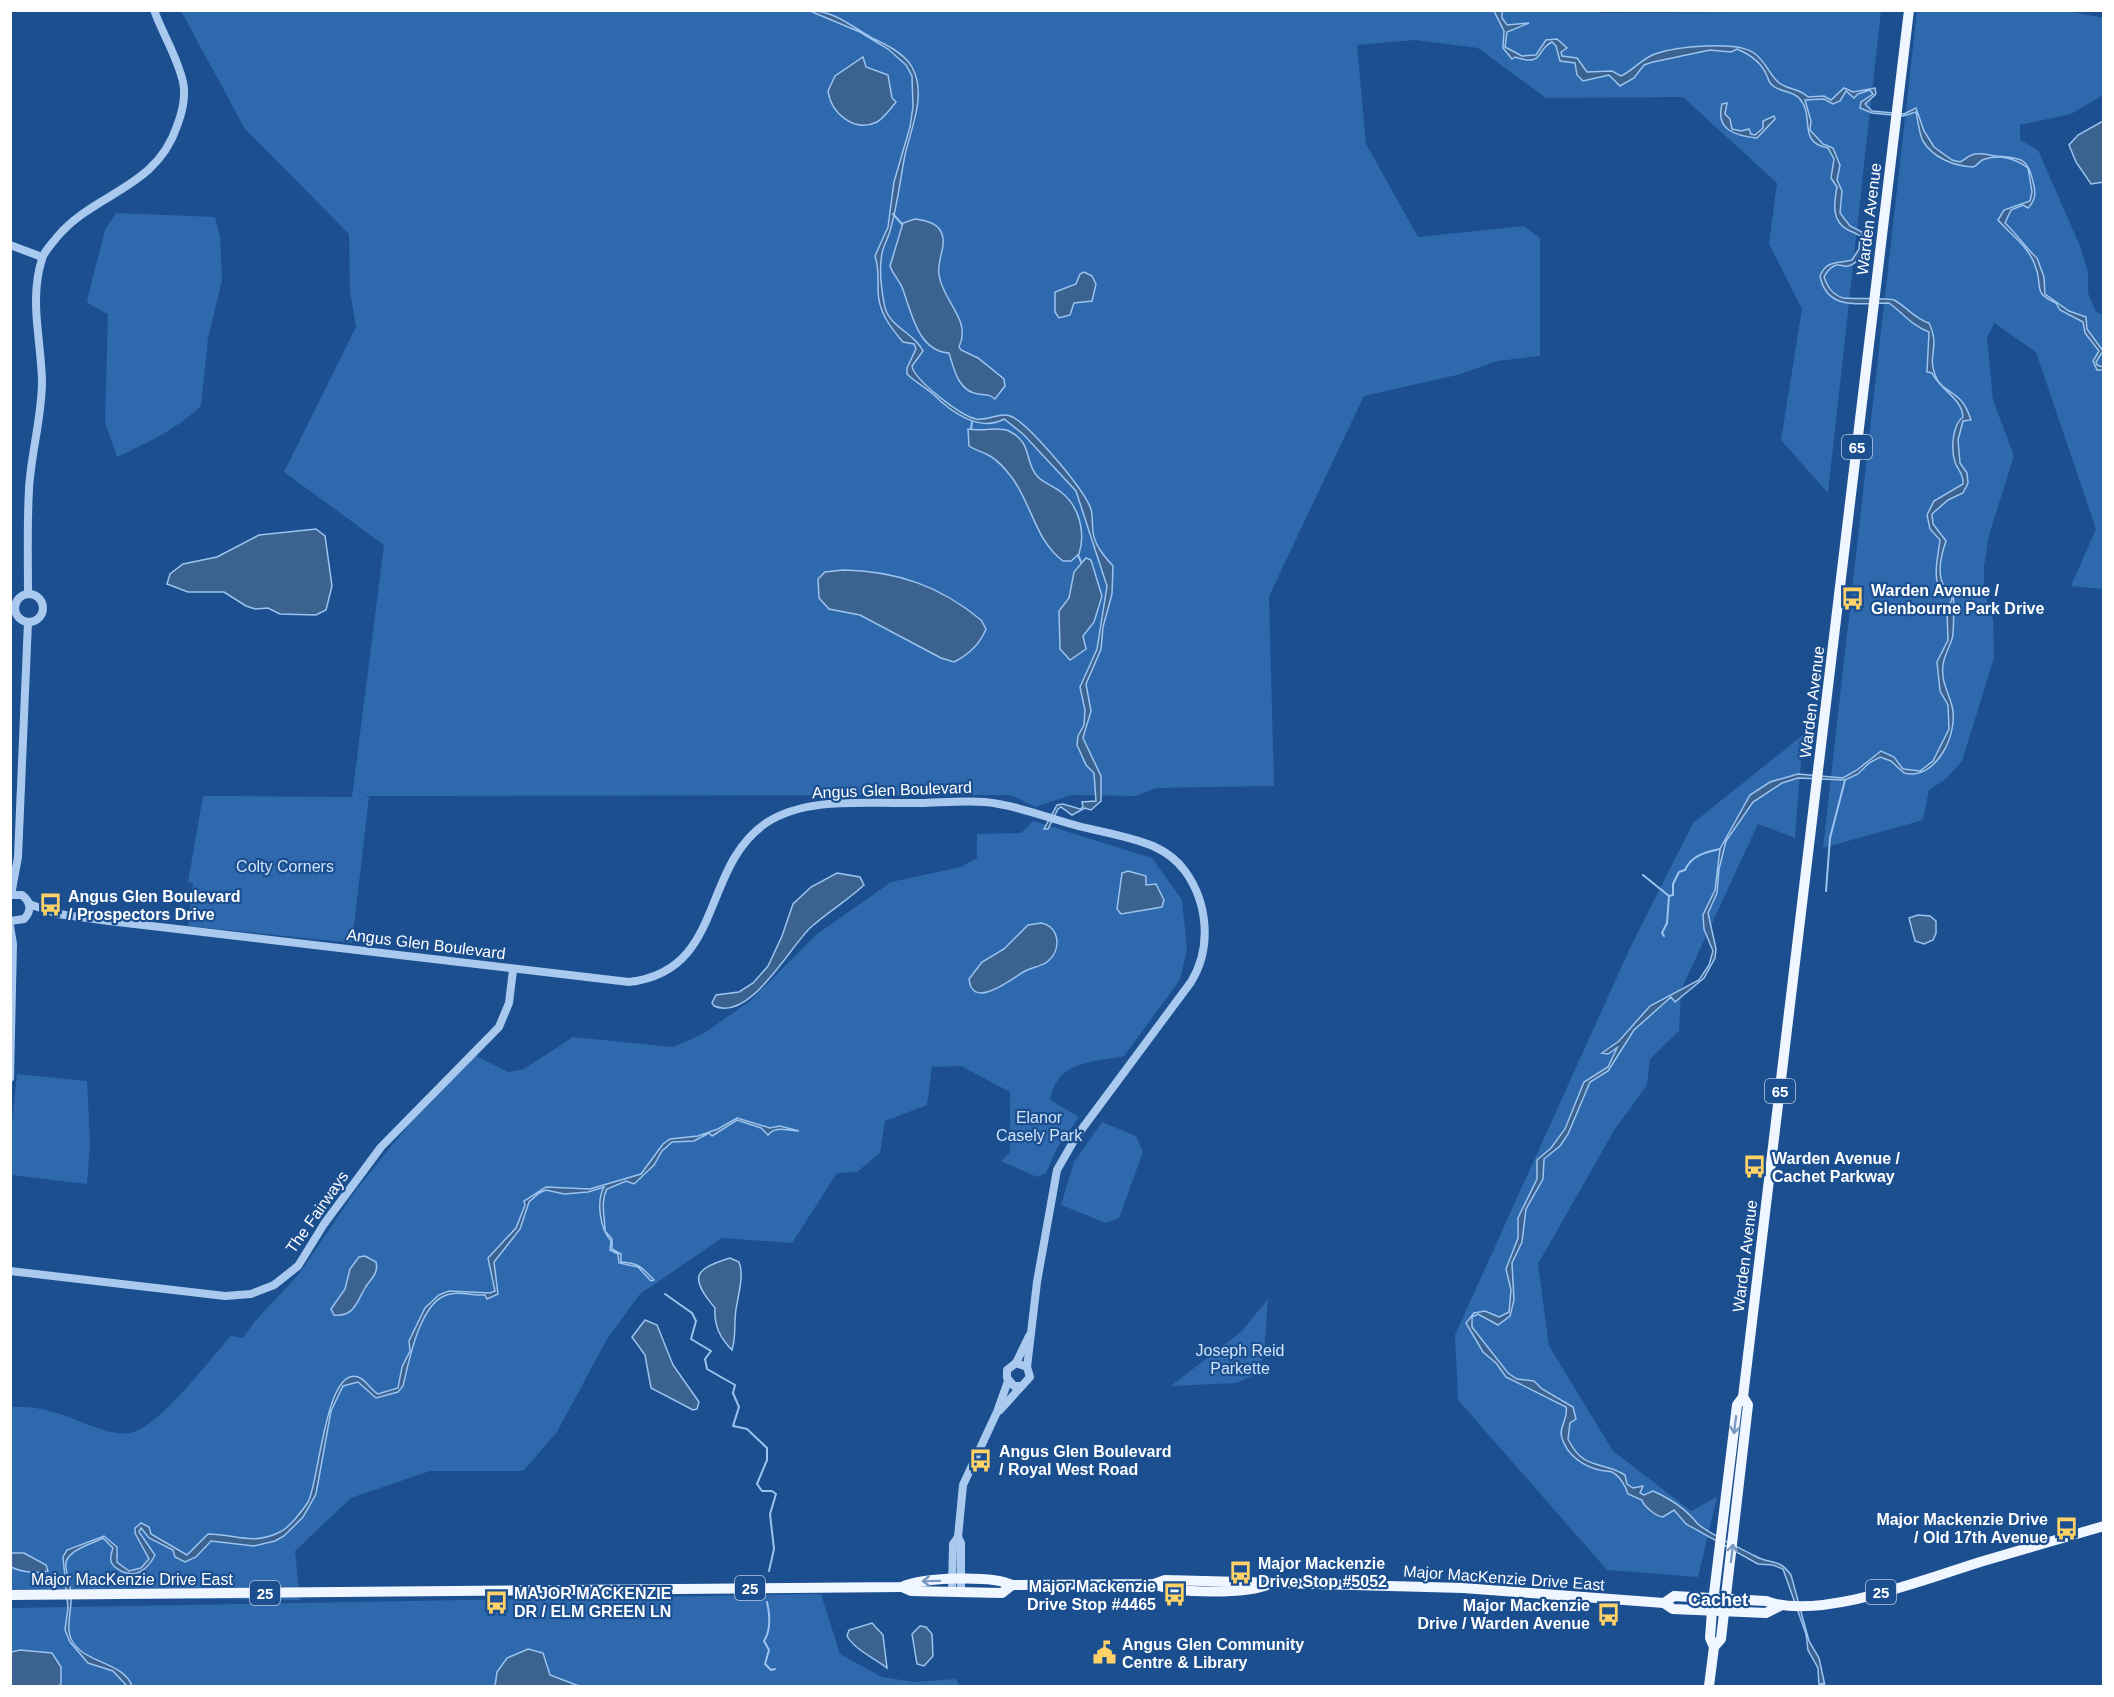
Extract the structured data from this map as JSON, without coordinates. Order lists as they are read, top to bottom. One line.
{"streets":{"main road":["Warden Avenue","65","Major MacKenzie Drive East","25"],"street":["Angus Glen Boulevard","The Fairways"]},"crossings":[["Warden Avenue","Major MacKenzie Drive East"],["Angus Glen Boulevard","The Fairways"]],"districts":["Cachet"],"parks":["Colty Corners","Elanor Casely Park","Joseph Reid Parkette"],"places":{"bus stop":["Warden Avenue / Glenbourne Park Drive","Angus Glen Boulevard / Prospectors Drive","Warden Avenue / Cachet Parkway","Angus Glen Boulevard / Royal West Road","Major Mackenzie Drive / Old 17th Avenue","Major Mackenzie Drive Stop #5052","Major Mackenzie Drive Stop #4465","MAJOR MACKENZIE DR / ELM GREEN LN","Major Mackenzie Drive / Warden Avenue"],"public building":["Angus Glen Community Centre & Library"]}}
